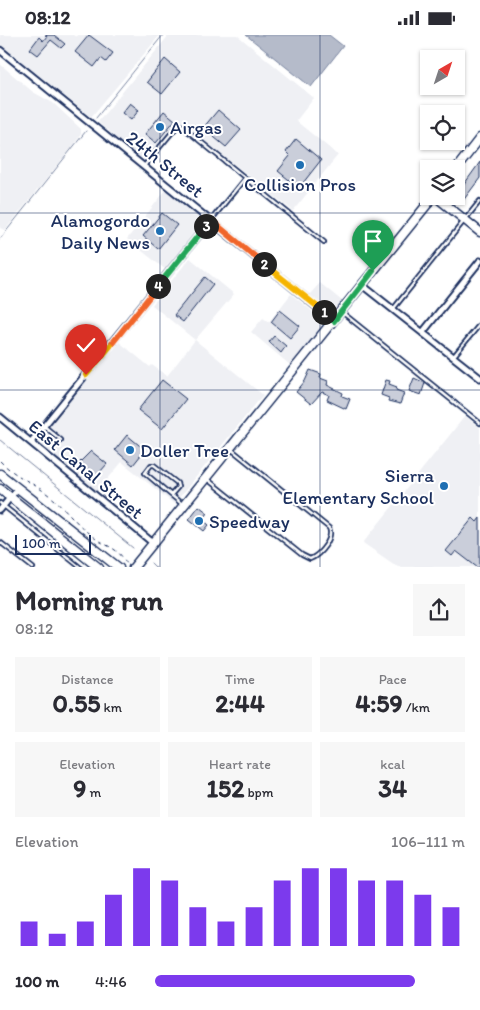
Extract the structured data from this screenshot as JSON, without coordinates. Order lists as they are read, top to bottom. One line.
{"streets":{"street":["24th Street","East Canal Street"]},"places":["Airgas","Collision Pros","Alamogordo Daily News","Doller Tree","Sierra Elementary School","Speedway"],"scale_bar":"100 m","north":"top right","page":{"status":"08:12","pins":["3","2","4","1"],"scale":"100 m","heading":["Morning run","08:12"],"stats":[["Distance","0.55 km"],["Time","2:44"],["Pace","4:59 /km"],["Elevation","9 m"],["Heart rate","152 bpm"],["kcal","34"]],"chart":["Elevation","106–111 m"],"list":[{"name":"100 m","note":"4:46"}]}}
